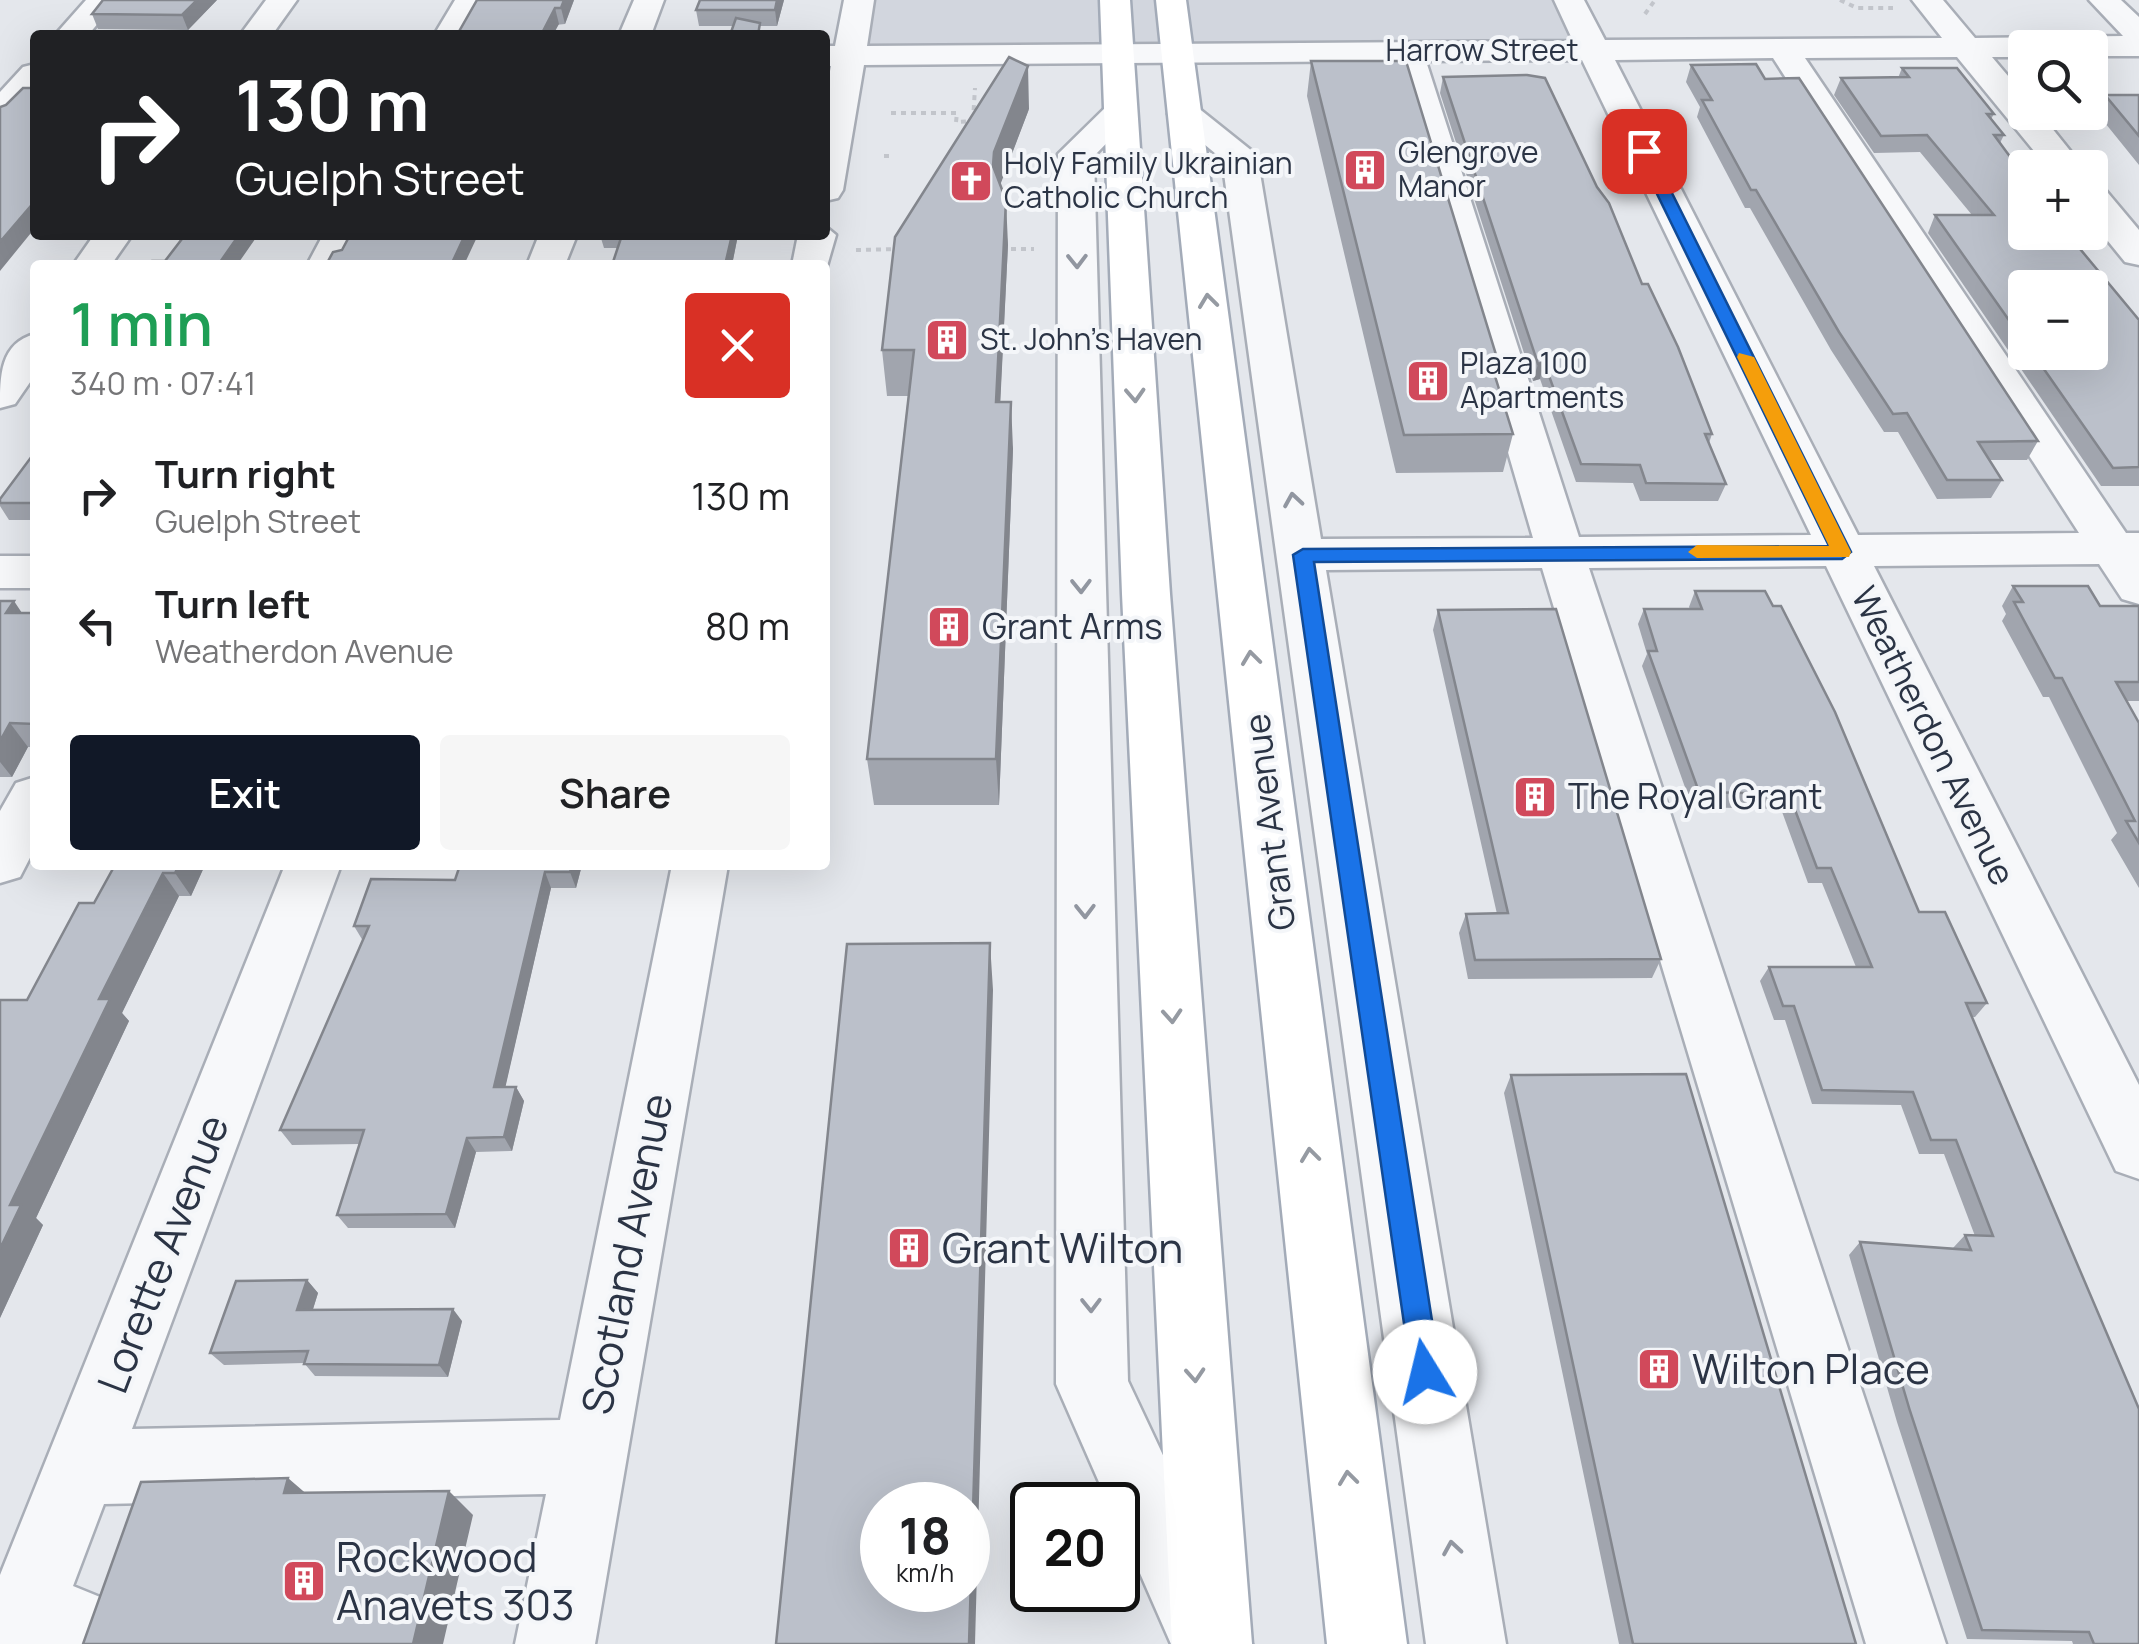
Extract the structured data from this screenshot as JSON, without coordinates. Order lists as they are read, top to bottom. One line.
{"streets":{"main road":["Grant Avenue"],"street":["Harrow Street","Weatherdon Avenue","Lorette Avenue","Scotland Avenue"]},"crossings":[["Harrow Street","Weatherdon Avenue"],["Harrow Street","Grant Avenue"]],"places":{"building":["Glengrove Manor","St. John's Haven","Plaza 100 Apartments","Grant Arms","The Royal Grant","Grant Wilton","Wilton Place","Rockwood Anavets 303"],"church":["Holy Family Ukrainian Catholic Church"]},"page":{"map_buttons":["+","−"],"turn":["130 m","Guelph Street"],"heading":["1 min","340 m · 07:41"],"list":[{"name":"Turn right","note":"Guelph Street","value":"130 m"},{"name":"Turn left","note":"Weatherdon Avenue","value":"80 m"}],"buttons":["Exit","Share"],"speed":"18 km/h","limit":"20"}}
